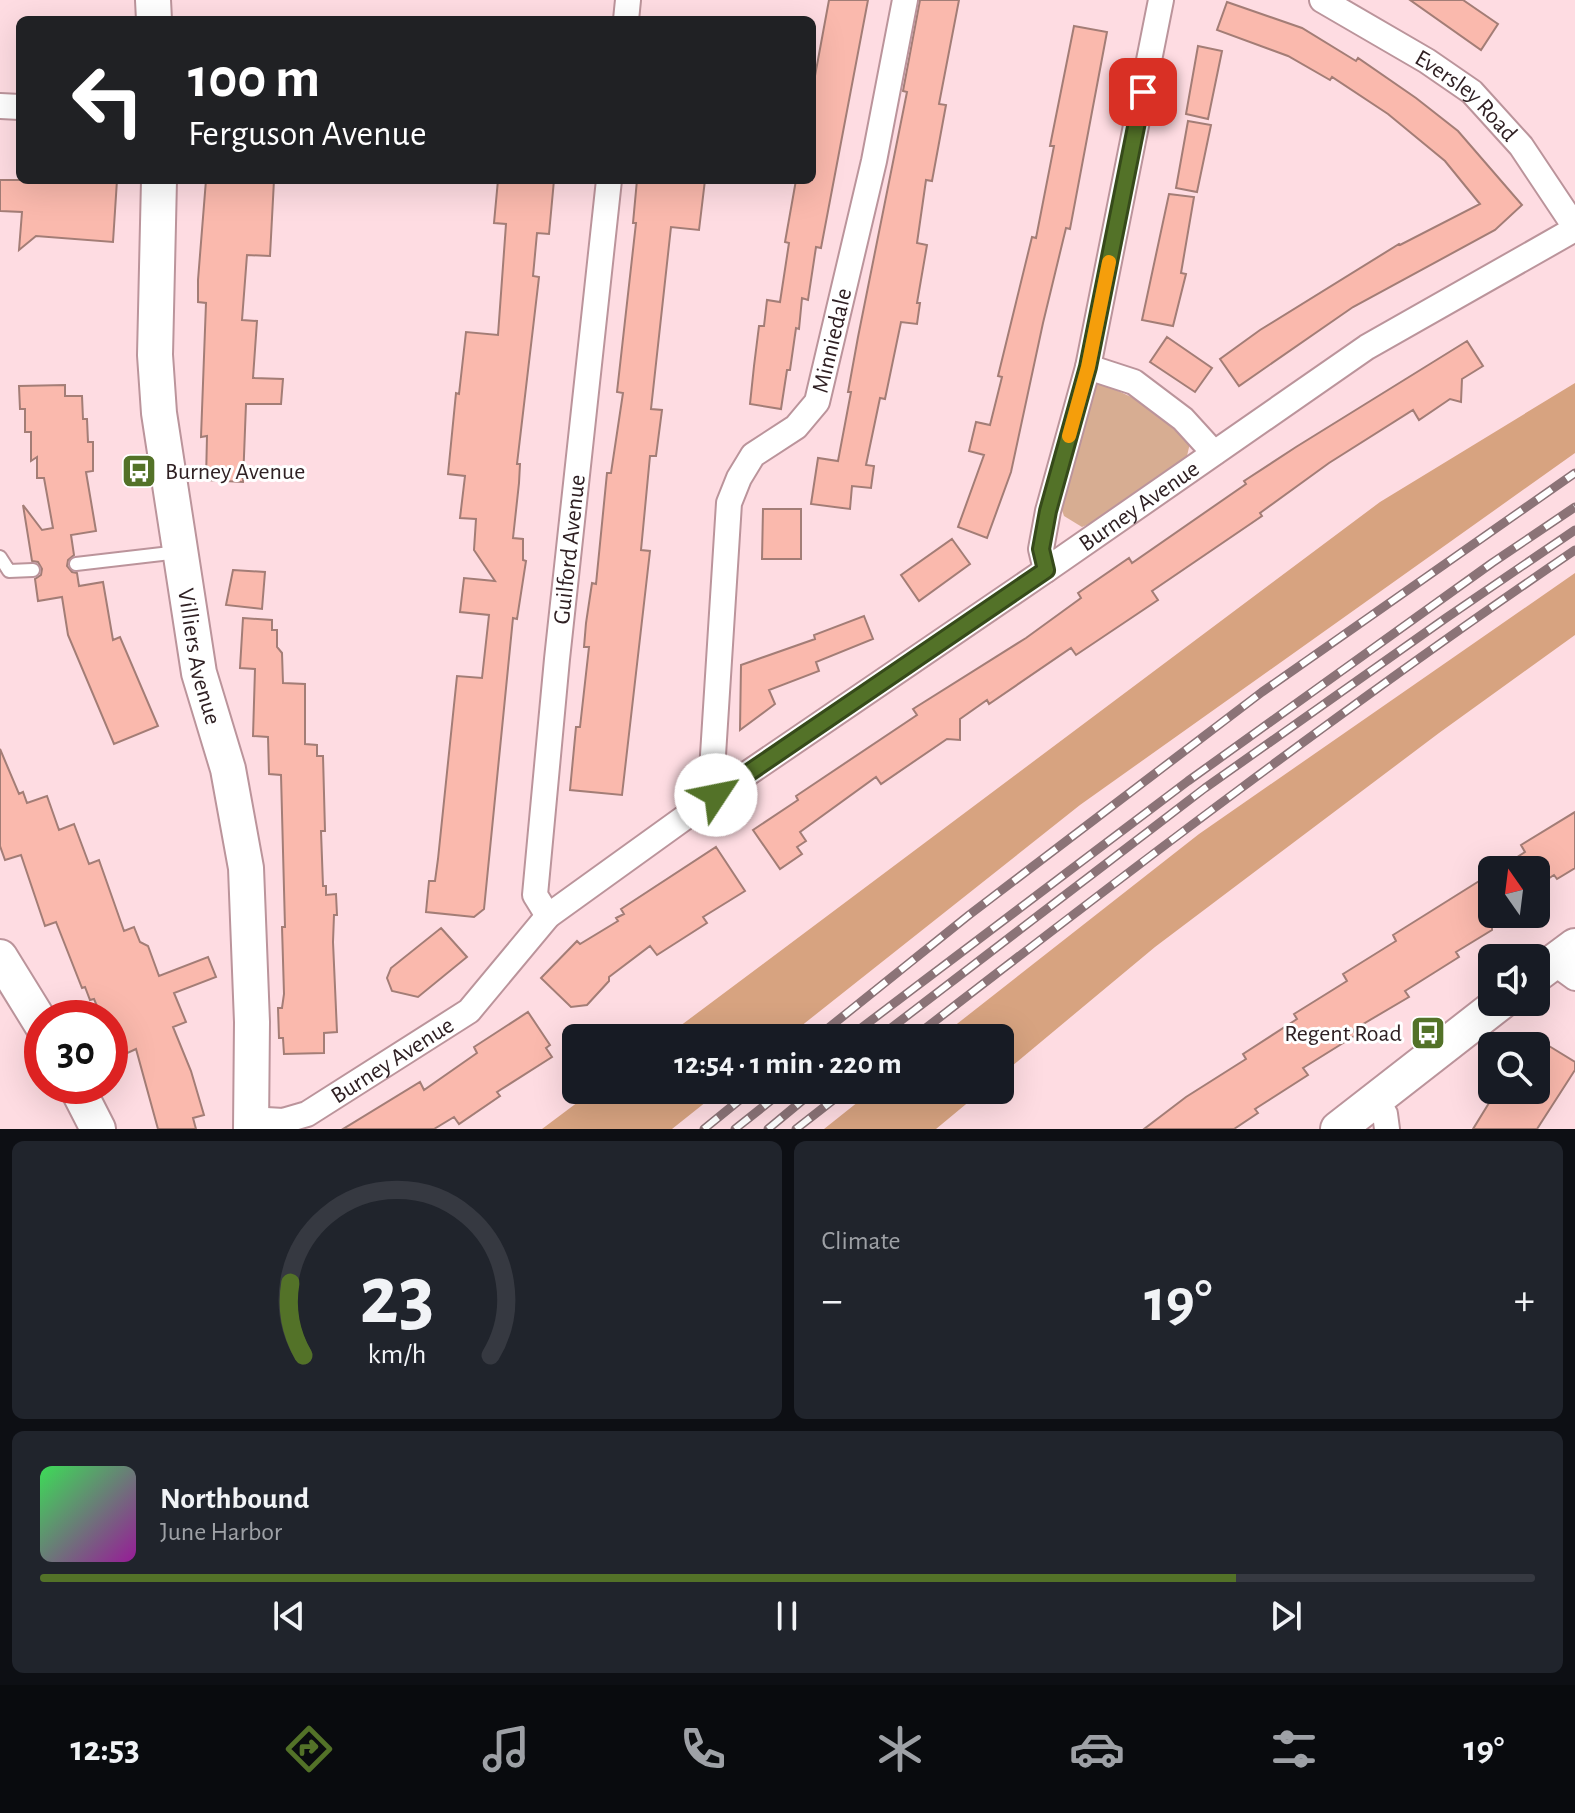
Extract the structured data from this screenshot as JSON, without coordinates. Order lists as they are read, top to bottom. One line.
{"streets":{"street":["Eversley Road","Minniedale","Burney Avenue","Guilford Avenue","Villiers Avenue"]},"crossings":[["Eversley Road","Burney Avenue"],["Minniedale","Burney Avenue"],["Burney Avenue","Guilford Avenue"],["Burney Avenue","Villiers Avenue"]],"places":{"bus stop":["Burney Avenue","Regent Road"]},"north":"top","page":{"turn":["100 m","Ferguson Avenue"],"limit":"30","trip":"12:54 · 1 min · 220 m","tile":"Climate","heat":["−","19°","+"],"song":["Northbound","June Harbor"],"tabs":["12:53","19°"],"gauge":["23","km/h"]}}
